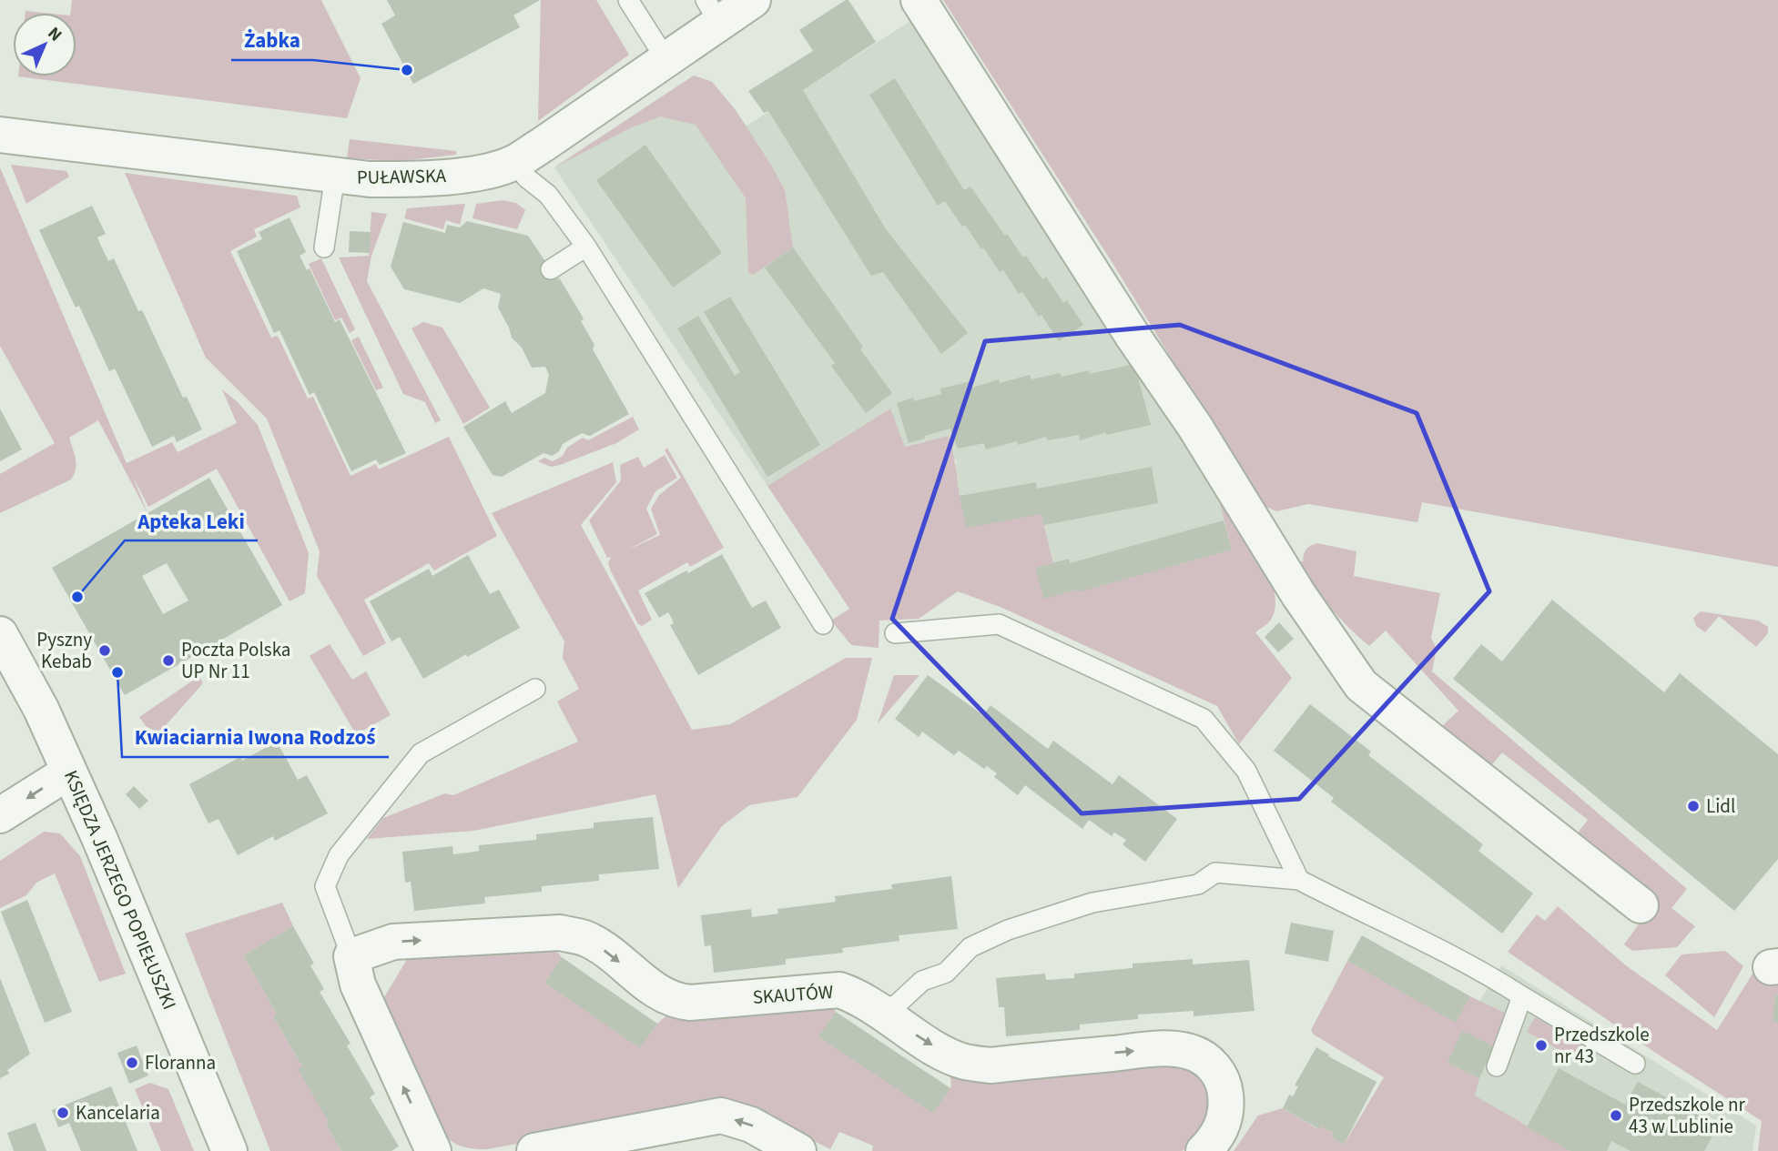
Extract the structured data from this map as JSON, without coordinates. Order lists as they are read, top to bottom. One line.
{"streets":{"street":["PUŁAWSKA","KSIĘDZA JERZEGO POPIEŁUSZKI","SKAUTÓW"]},"one_way":["SKAUTÓW"],"places":["Żabka","Apteka Leki","Pyszny Kebab","Poczta Polska UP Nr 11","Kwiaciarnia Iwona Rodzoś","Lidl","Przedszkole nr 43","Floranna","Kancelaria","Przedszkole nr 43 w Lublinie"],"north":"top right"}
